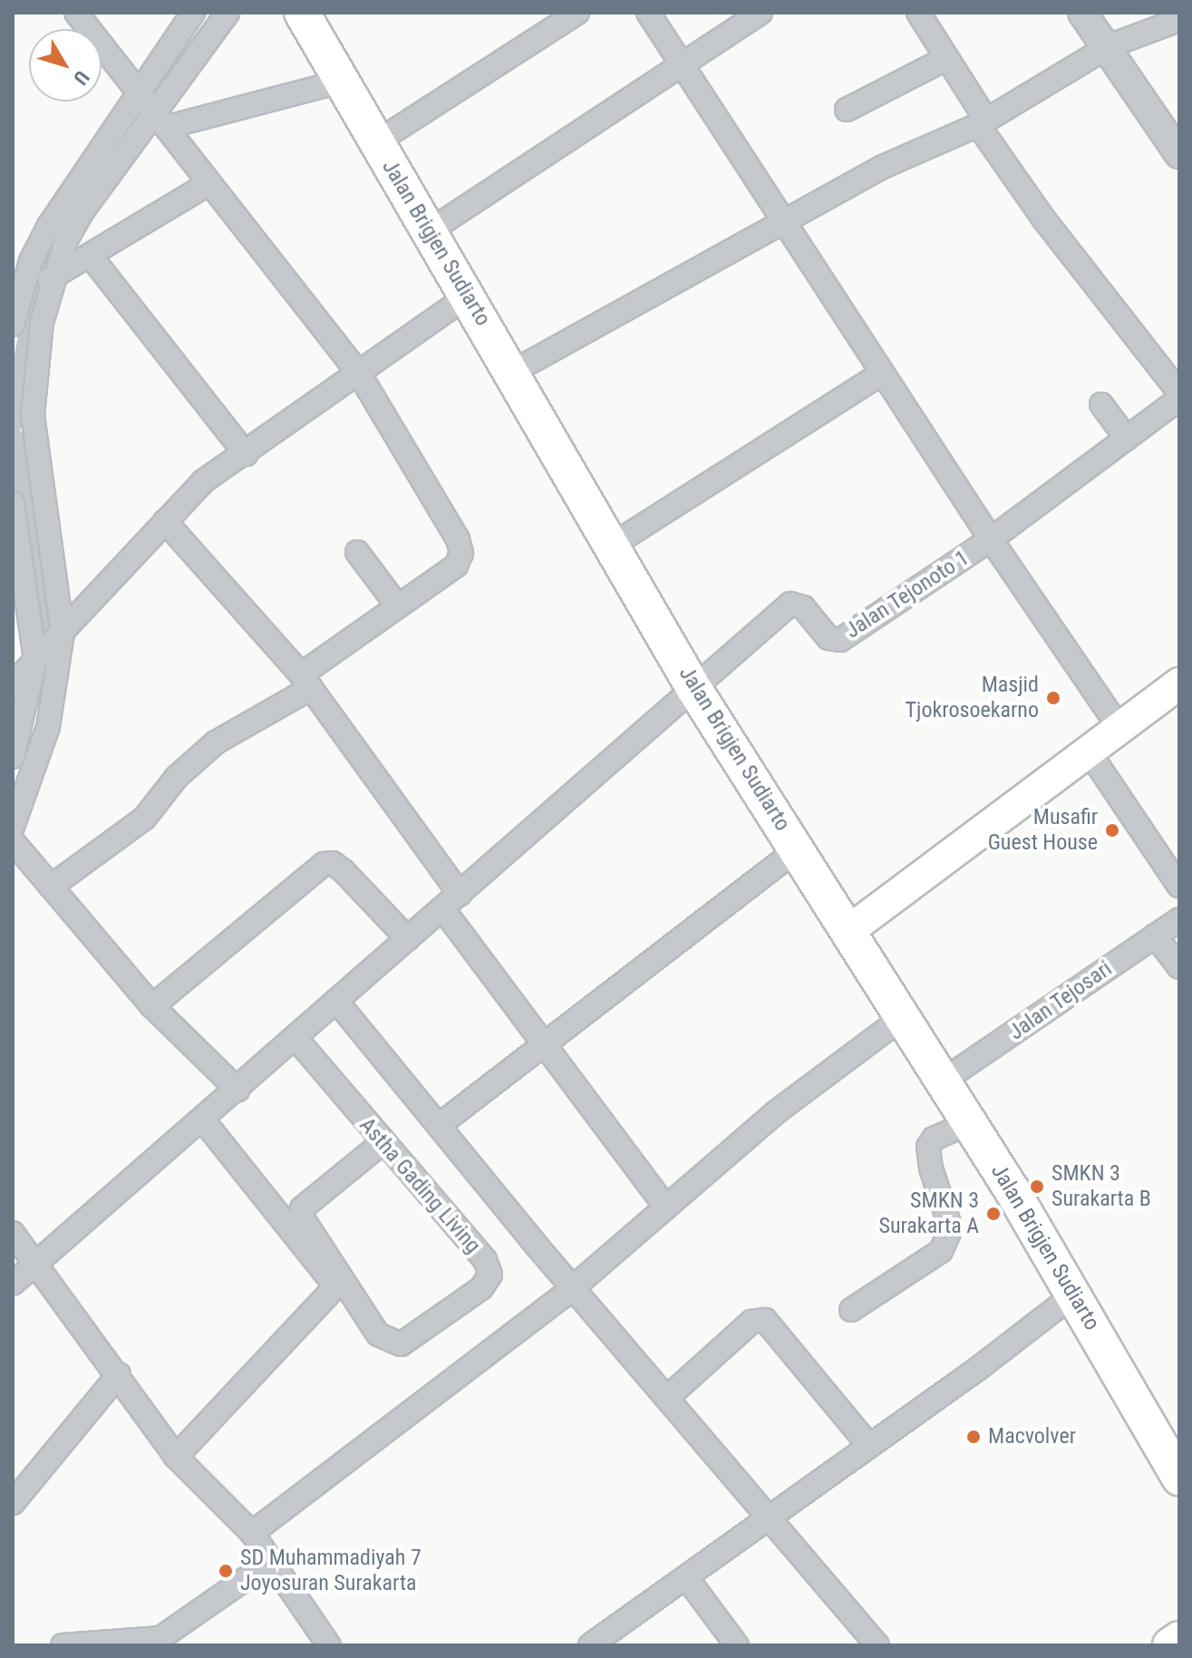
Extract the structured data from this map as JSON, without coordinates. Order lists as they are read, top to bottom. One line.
{"streets":{"main road":["Jalan Brigjen Sudiarto"],"street":["Jalan Tejonoto 1","Jalan Tejosari","Astha Gading Living"]},"crossings":[["Jalan Brigjen Sudiarto","Jalan Tejonoto 1"],["Jalan Brigjen Sudiarto","Jalan Tejosari"]],"places":["Masjid Tjokrosoekarno","Musafir Guest House","SMKN 3 Surakarta B","SMKN 3 Surakarta A","Macvolver","SD Muhammadiyah 7 Joyosuran Surakarta"],"north":"bottom right"}
